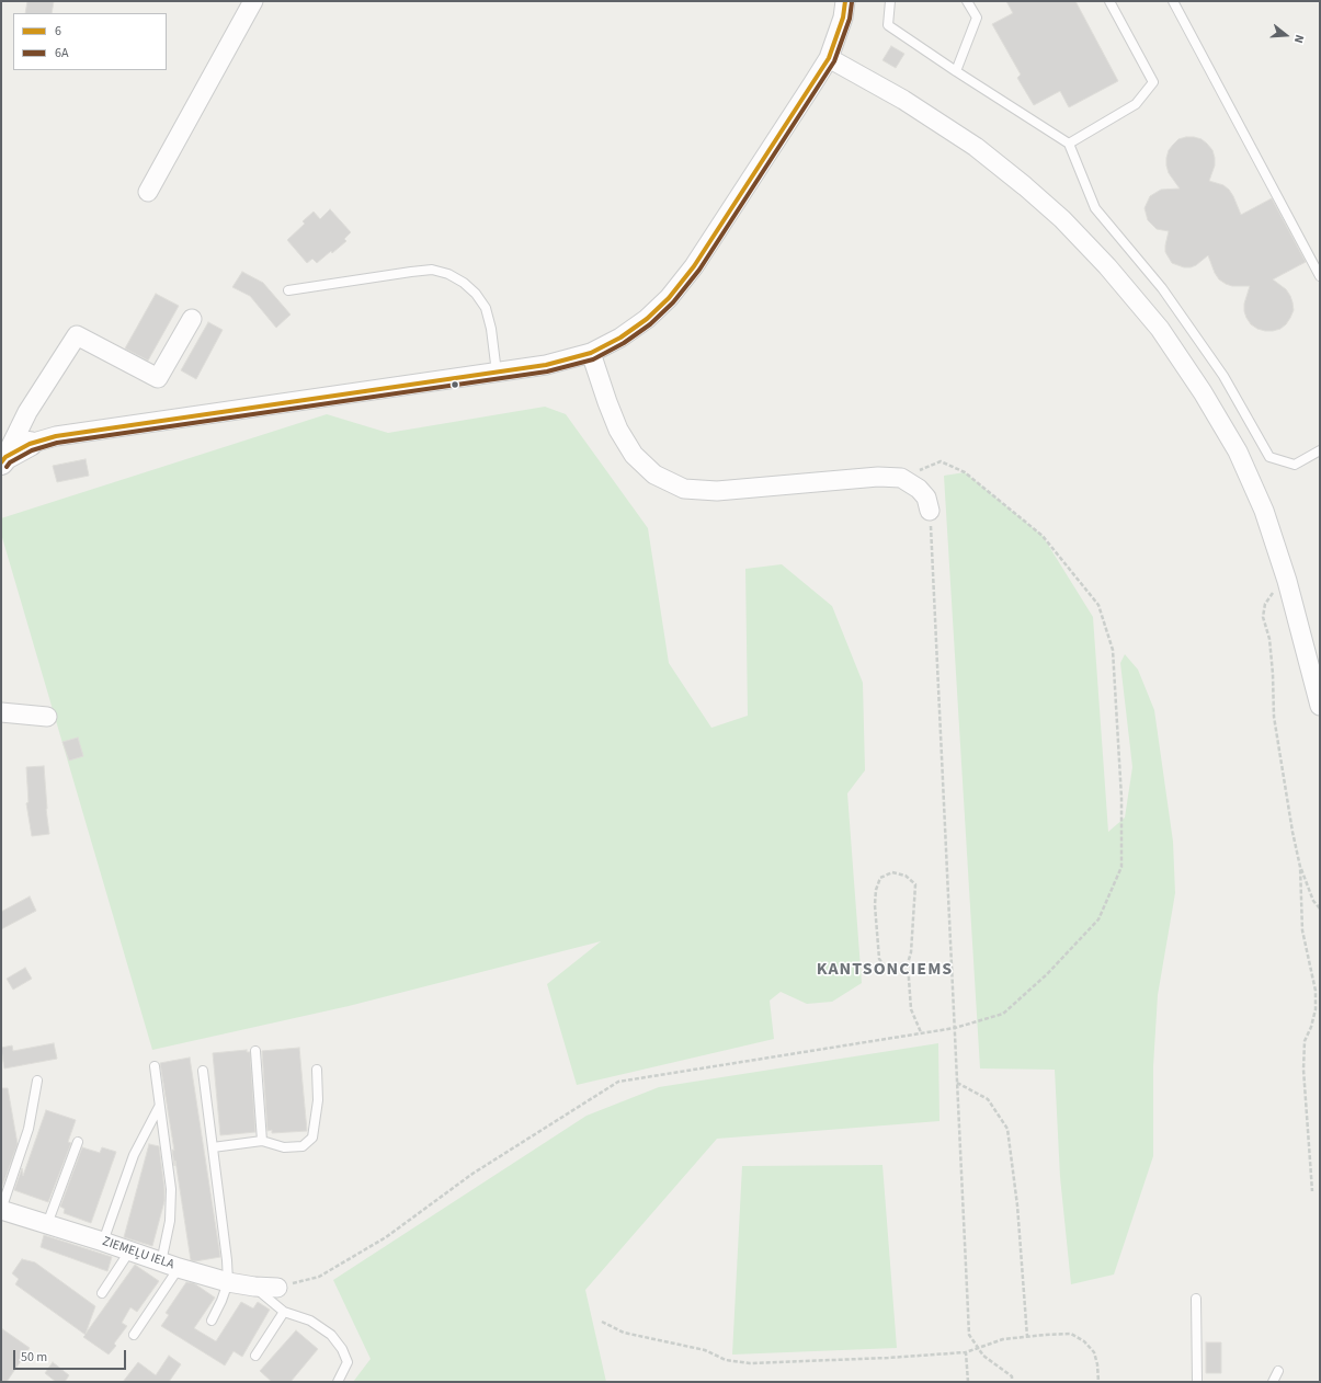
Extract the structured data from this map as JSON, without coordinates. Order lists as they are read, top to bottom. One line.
{"streets":{"street":["ZIEMEĻU IELA"]},"districts":["KANTSONCIEMS"],"lines":["transit line 6","transit line 6A"],"legend":["6","6A"],"scale_bar":"50 m","north":"right"}
